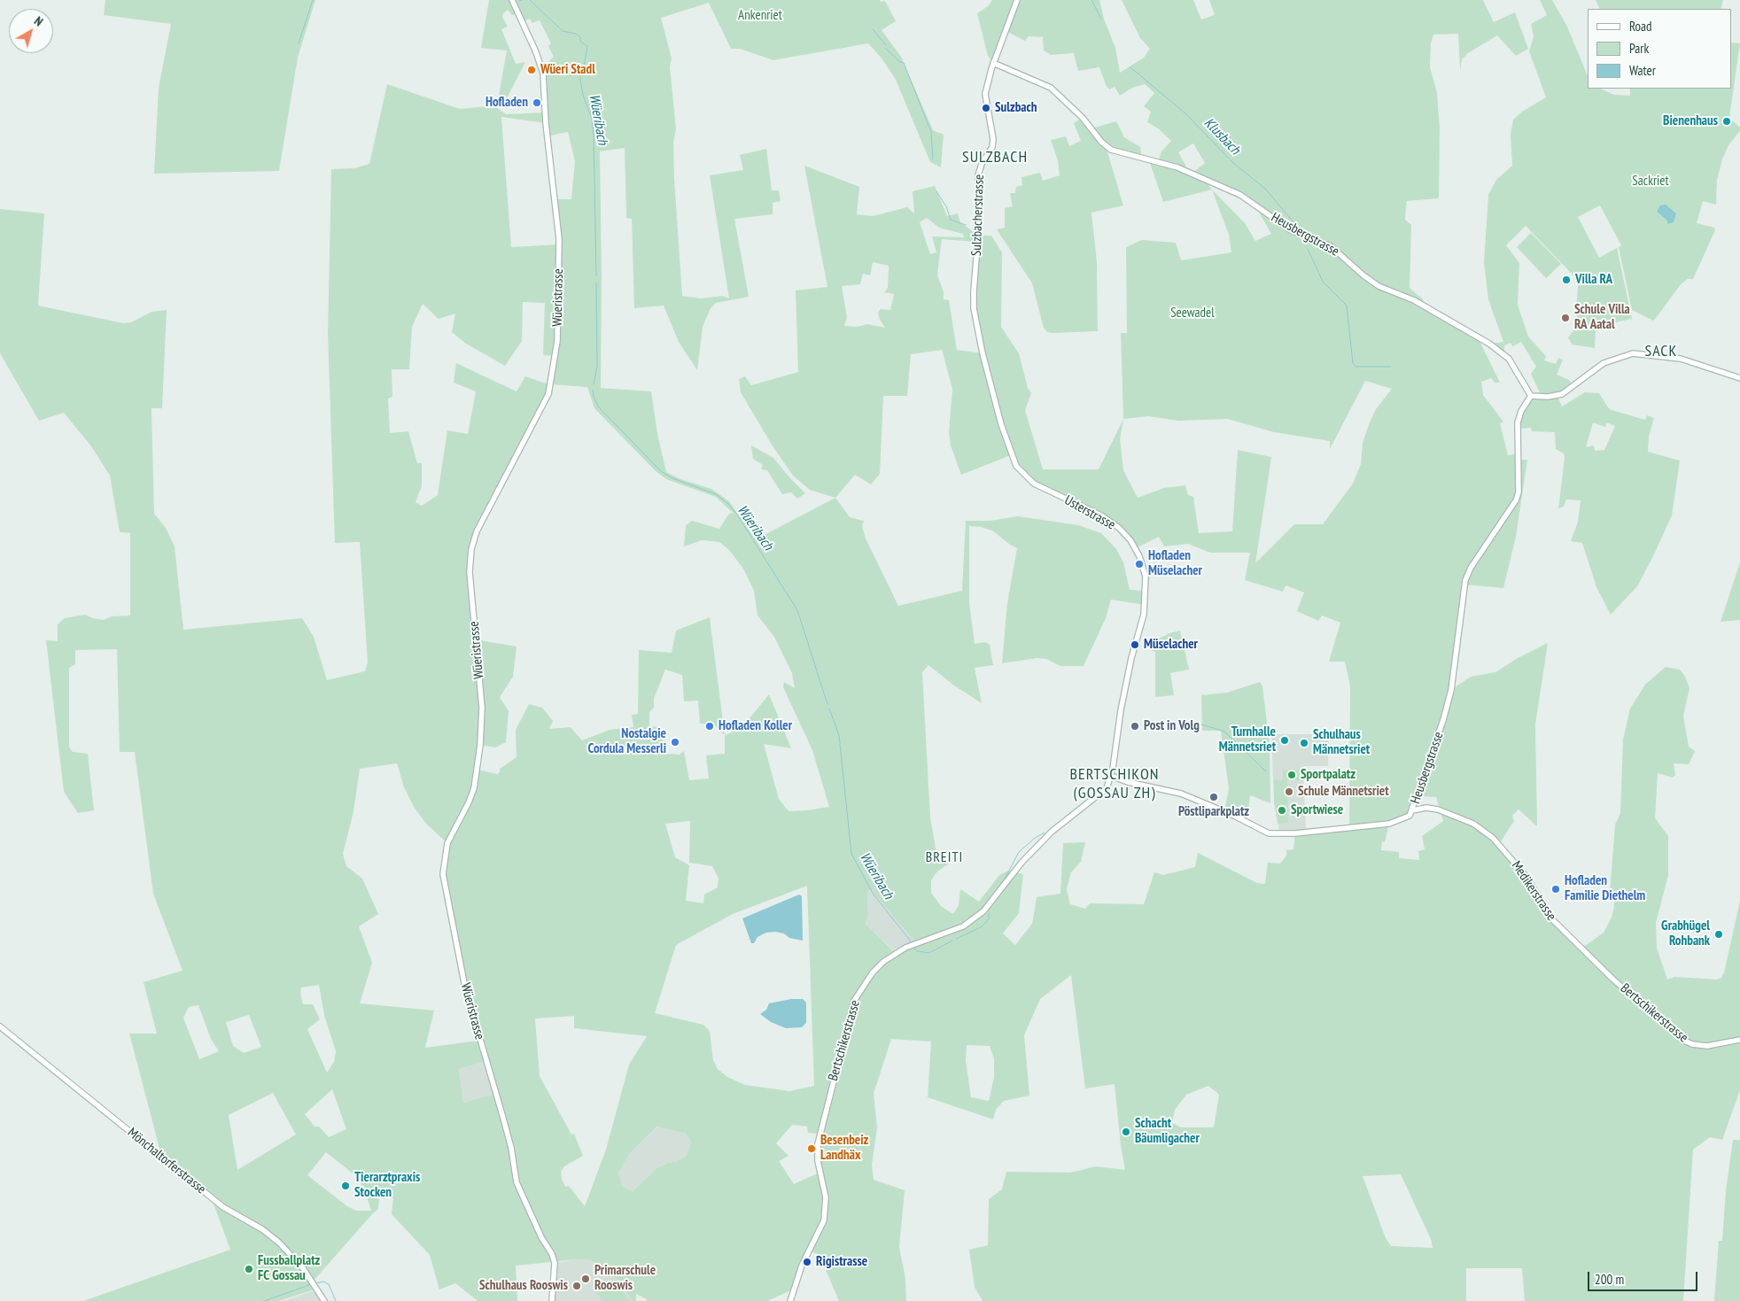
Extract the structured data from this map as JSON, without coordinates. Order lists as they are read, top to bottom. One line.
{"streets":{"street":["Sulzbacherstrasse","Heusbergstrasse","Wüeristrasse","Usterstrasse","Medikerstrasse","Bertschikerstrasse","Mönchaltorferstrasse"]},"crossings":[["Sulzbacherstrasse","Heusbergstrasse"],["Sulzbacherstrasse","Usterstrasse"],["Heusbergstrasse","Usterstrasse"],["Heusbergstrasse","Medikerstrasse"],["Usterstrasse","Bertschikerstrasse"],["Medikerstrasse","Bertschikerstrasse"]],"districts":["SULZBACH","SACK","BERTSCHIKON (GOSSAU ZH)","BREITI"],"water":["Wüeribach","Klusbach"],"parks":["Ankenriet","Sackriet","Seewadel"],"places":["Wüeri Stadl","Hofladen","Sulzbach","Bienenhaus","Villa RA","Schule Villa RA Aatal","Hofladen Müselacher","Müselacher","Hofladen Koller","Post in Volg","Turnhalle Männetsriet","Nostalgie Cordula Messerli","Schulhaus Männetsriet","Sportpalatz","Schule Männetsriet","Pöstliparkplatz","Sportwiese","Hofladen Familie Diethelm","Grabhügel Rohbank","Schacht Bäumligacher","Besenbeiz Landhäx","Tierarztpraxis Stocken","Rigistrasse","Fussballplatz FC Gossau","Primarschule Rooswis","Schulhaus Rooswis"],"legend":["Road","Park","Water"],"scale_bar":"200 m","north":"top right"}
